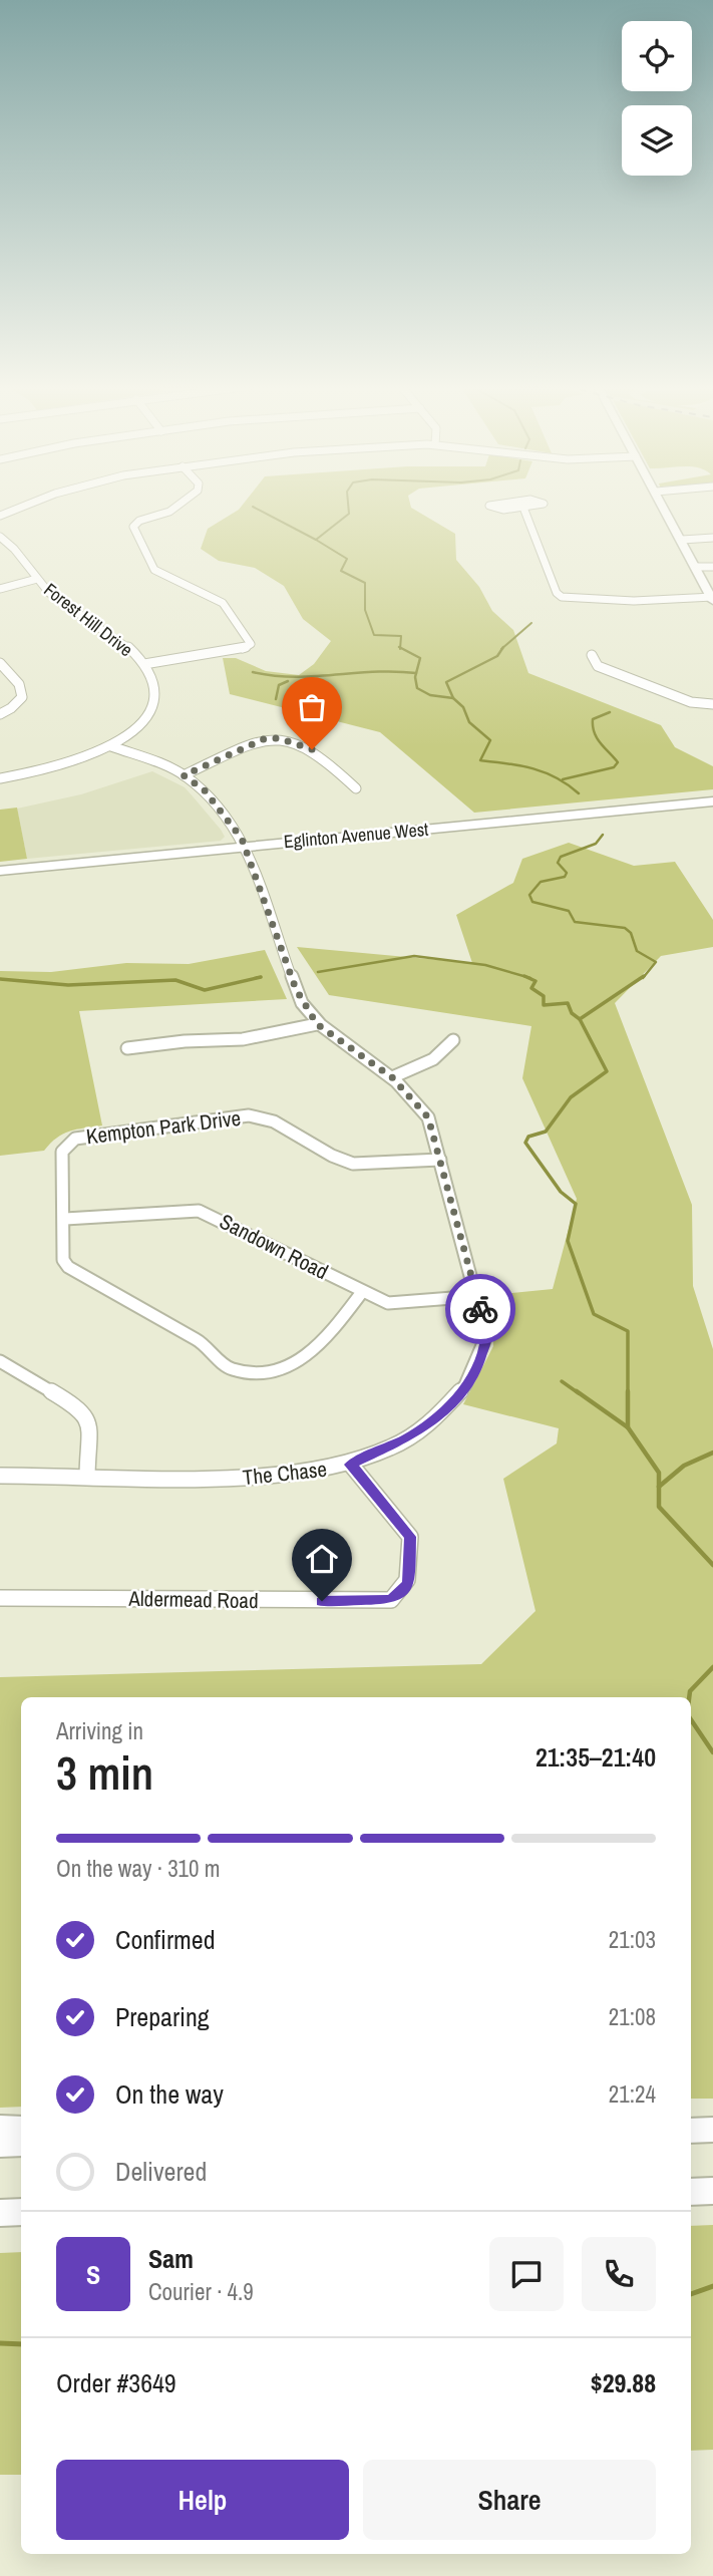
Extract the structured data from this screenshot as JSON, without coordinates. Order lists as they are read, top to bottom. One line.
{"streets":{"main road":["Eglinton Avenue West"],"street":["Forest Hill Drive","Kempton Park Drive","Sandown Road","The Chase","Aldermead Road"]},"crossings":[["Forest Hill Drive","The Chase"],["Eglinton Avenue West","The Chase"],["Kempton Park Drive","Sandown Road"],["Kempton Park Drive","The Chase"],["Sandown Road","The Chase"],["The Chase","Aldermead Road"]],"page":{"heading":["3 min","Arriving in","21:35–21:40"],"panel":["Sam","Courier · 4.9","Order #3649","$29.88"],"bar":"On the way · 310 m","list":[["Confirmed","21:03"],["Preparing","21:08"],["On the way","21:24"],"Delivered"],"round":"S","buttons":["Help","Share"]}}
